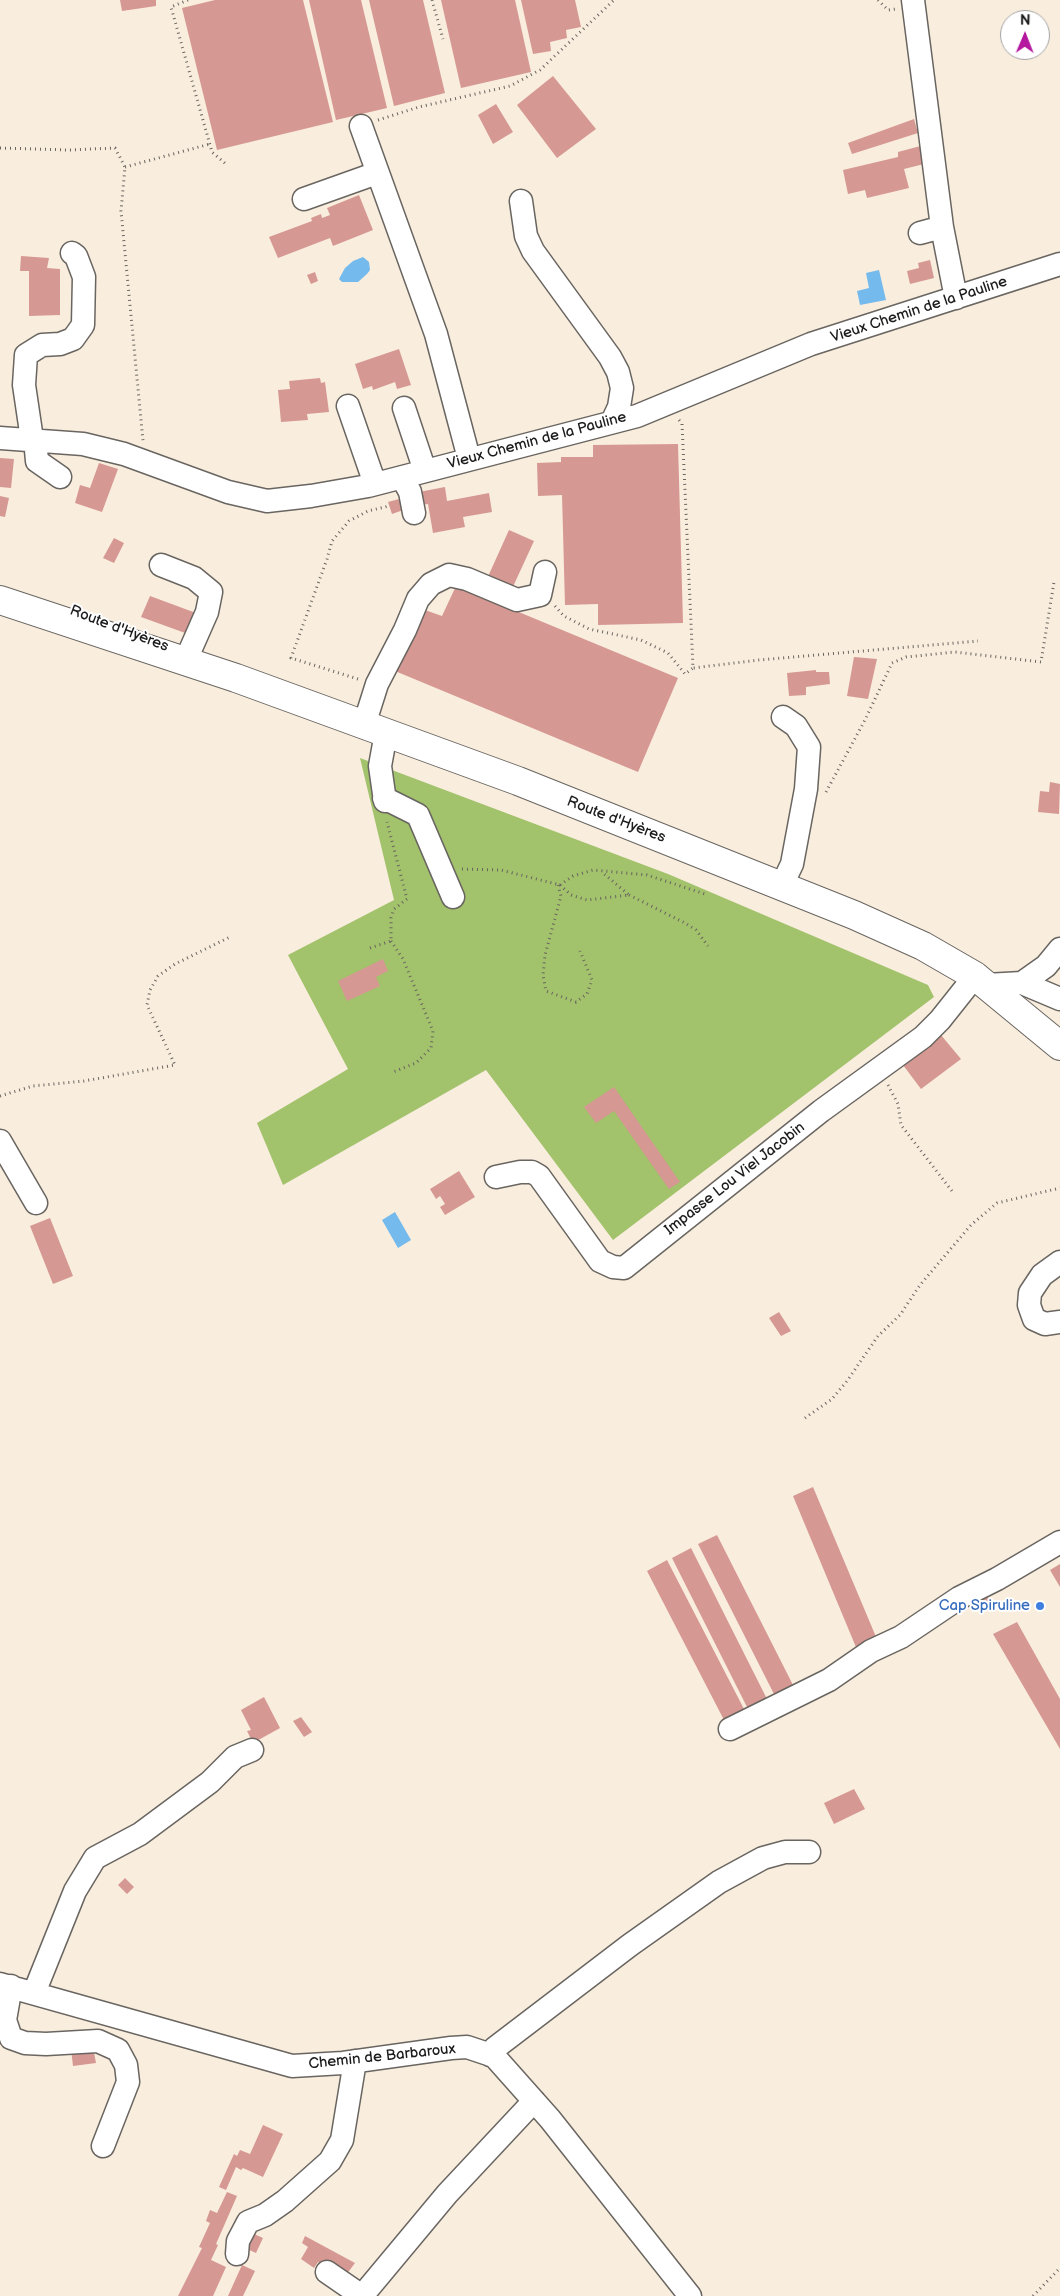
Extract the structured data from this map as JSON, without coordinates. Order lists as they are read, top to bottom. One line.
{"streets":{"main road":["Route d'Hyères"],"street":["Vieux Chemin de la Pauline","Impasse Lou Viel Jacobin","Chemin de Barbaroux"]},"crossings":[["Route d'Hyères","Impasse Lou Viel Jacobin"]],"places":["Cap Spiruline"],"north":"top"}
